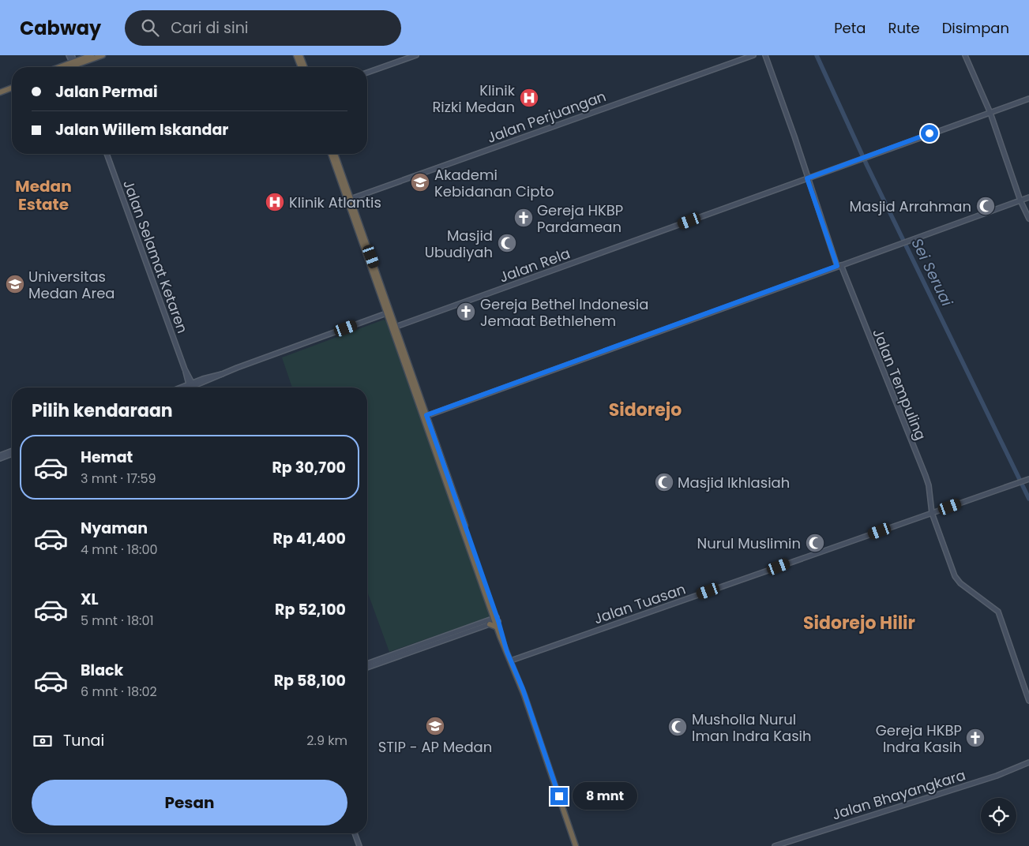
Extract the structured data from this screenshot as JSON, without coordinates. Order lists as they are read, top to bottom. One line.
{"streets":{"street":["Jalan Perjuangan","Jalan Selamat Ketaren","Jalan Rela","Jalan Tempuling","Jalan Tuasan","Jalan Bhayangkara"]},"crossings":[["Jalan Rela","Jalan Tempuling"],["Jalan Tempuling","Jalan Tuasan"]],"districts":["Medan Estate","Sidorejo","Sidorejo Hilir"],"water":["Sei Seruai"],"places":{"hospital":["Klinik Rizki Medan","Klinik Atlantis"],"school or university":["Akademi Kebidanan Cipto","Universitas Medan Area","STIP - AP Medan"],"mosque":["Masjid Arrahman","Masjid Ubudiyah","Masjid Ikhlasiah","Nurul Muslimin","Musholla Nurul Iman Indra Kasih"],"church":["Gereja HKBP Pardamean","Gereja Bethel Indonesia Jemaat Bethlehem","Gereja HKBP Indra Kasih"]},"page":{"header":"Cabway","search":"Cari di sini","nav":["Peta","Rute","Disimpan"],"banner":["Jalan Permai","Jalan Willem Iskandar"],"heading":"Pilih kendaraan","list":[{"name":"Hemat","note":"3 mnt · 17:59","value":"Rp 30,700"},{"name":"Nyaman","note":"4 mnt · 18:00","value":"Rp 41,400"},{"name":"XL","note":"5 mnt · 18:01","value":"Rp 52,100"},{"name":"Black","note":"6 mnt · 18:02","value":"Rp 58,100"}],"pay":["Tunai","2.9 km"],"buttons":"Pesan","bubble":"8 mnt"}}
